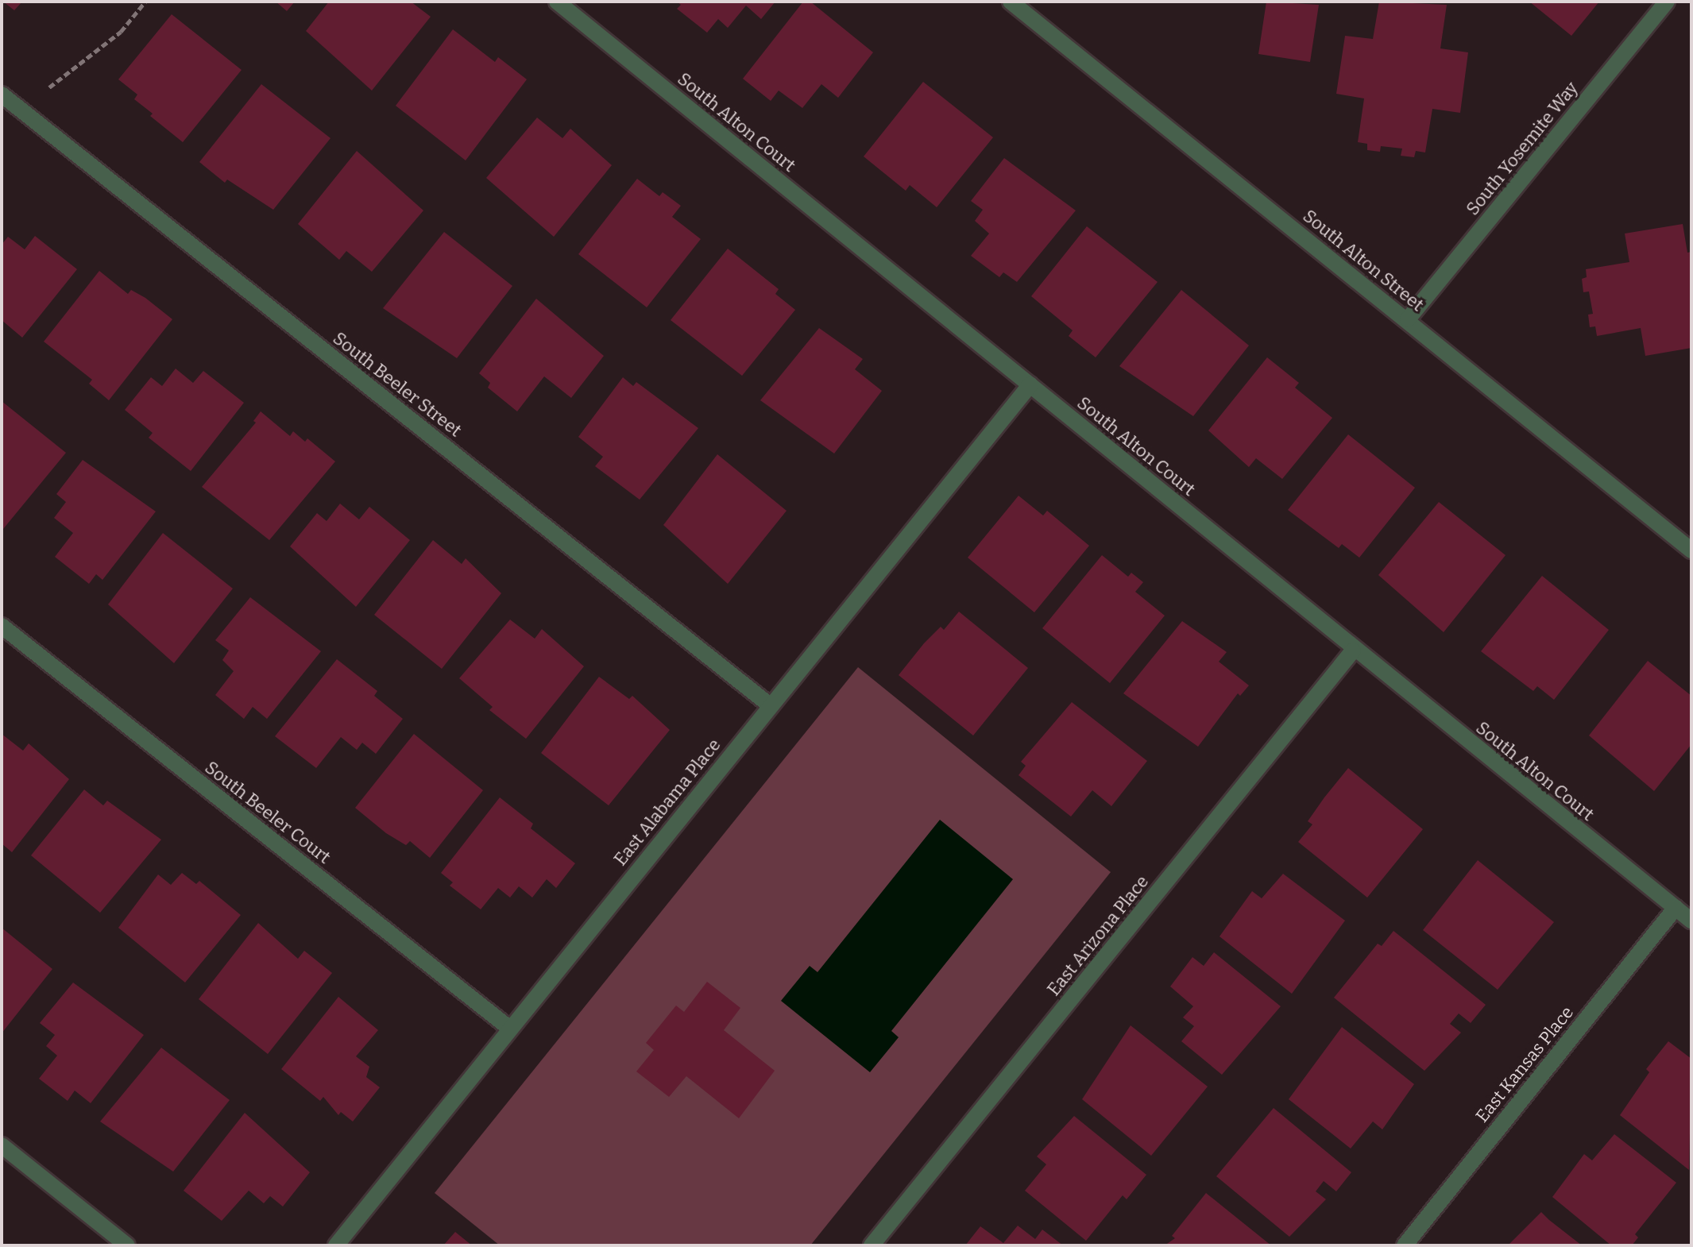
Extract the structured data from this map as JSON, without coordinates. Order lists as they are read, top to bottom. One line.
{"streets":{"street":["South Alton Court","South Yosemite Way","South Alton Street","South Beeler Street","East Alabama Place","South Beeler Court","East Arizona Place","East Kansas Place"]},"crossings":[["South Alton Court","East Alabama Place"],["South Alton Court","East Arizona Place"],["South Alton Court","East Kansas Place"],["South Yosemite Way","South Alton Street"],["South Beeler Street","East Alabama Place"],["East Alabama Place","South Beeler Court"]]}
